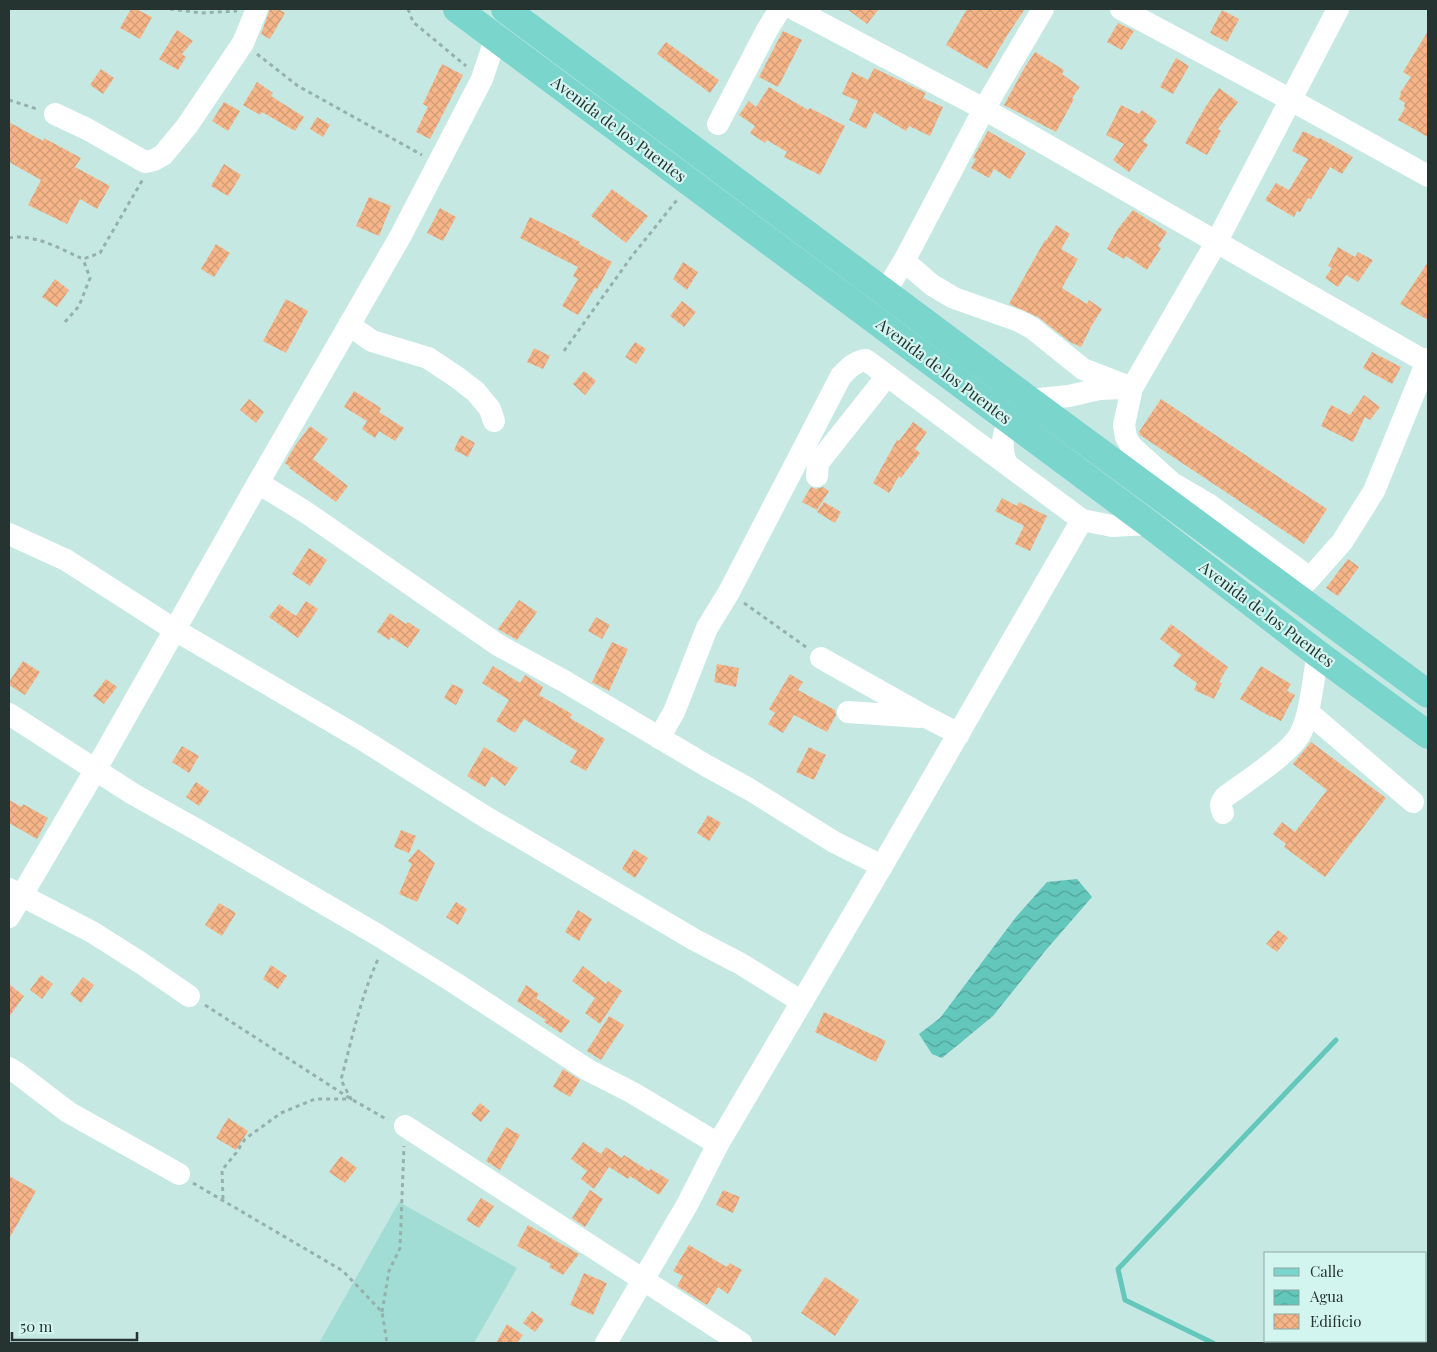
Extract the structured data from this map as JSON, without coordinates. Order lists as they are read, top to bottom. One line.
{"streets":{"main road":["Avenida de los Puentes"]},"legend":["Calle","Agua","Edificio"],"scale_bar":"50 m"}
